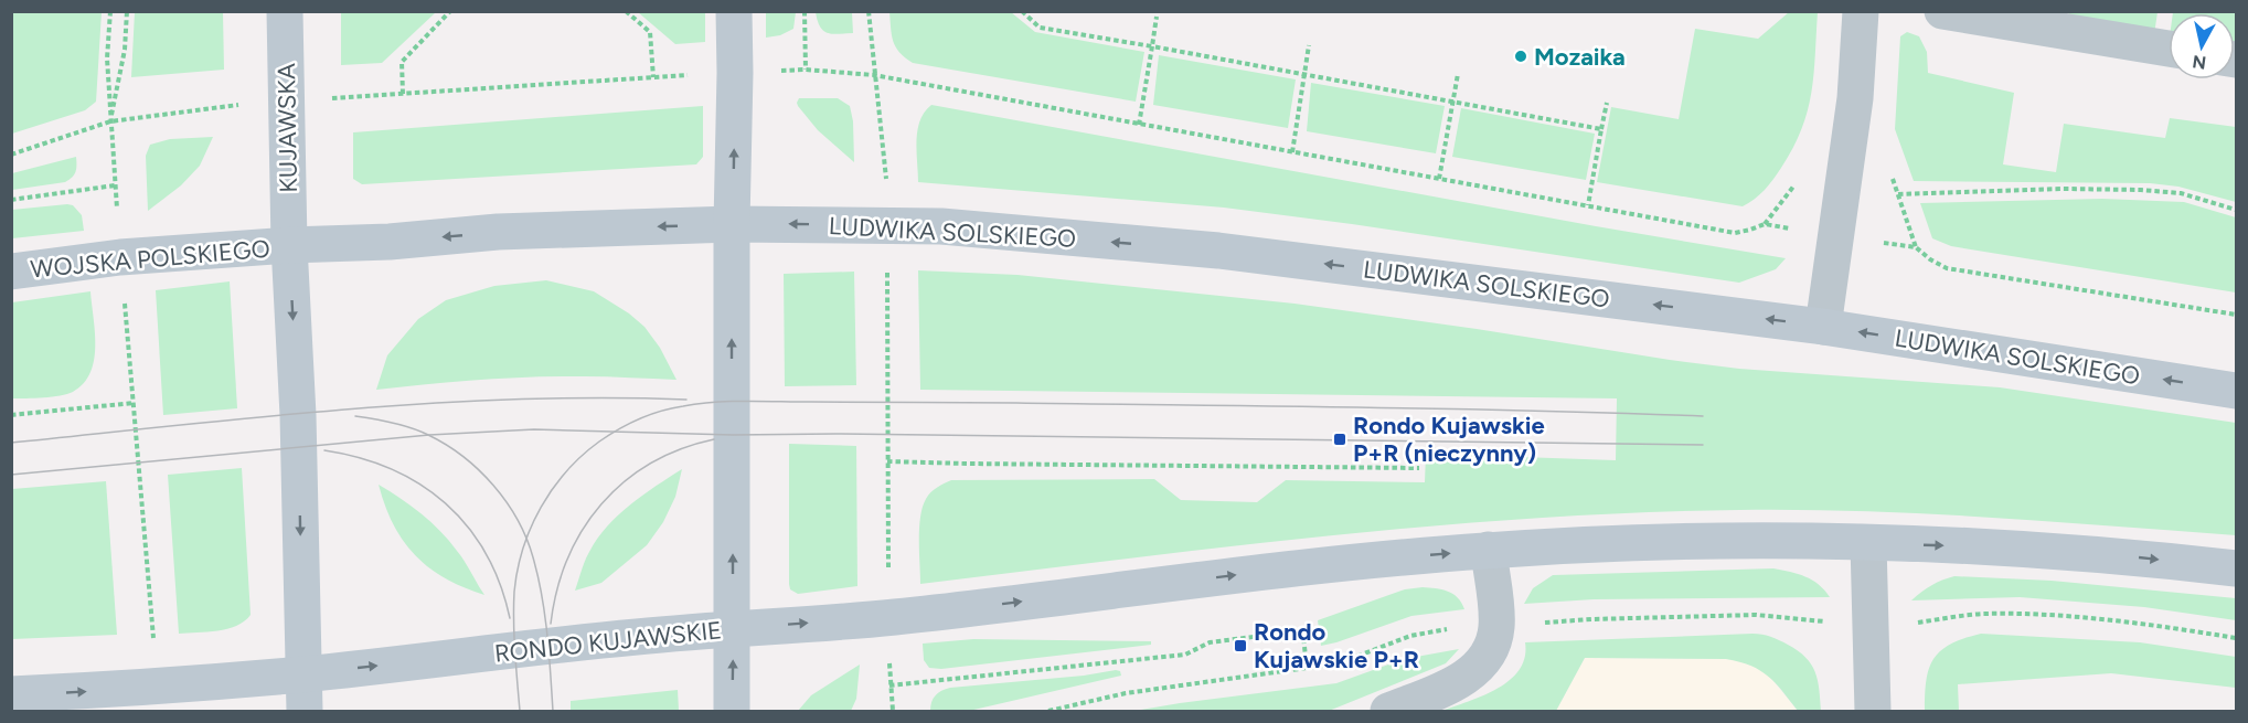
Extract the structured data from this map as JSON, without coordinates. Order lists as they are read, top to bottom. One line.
{"streets":{"street":["KUJAWSKA","LUDWIKA SOLSKIEGO","WOJSKA POLSKIEGO","RONDO KUJAWSKIE"]},"crossings":[["KUJAWSKA","WOJSKA POLSKIEGO"],["LUDWIKA SOLSKIEGO","RONDO KUJAWSKIE"]],"places":{"other":["Mozaika"],"transit":["Rondo Kujawskie P+R (nieczynny)","Rondo Kujawskie P+R"]},"north":"bottom"}
